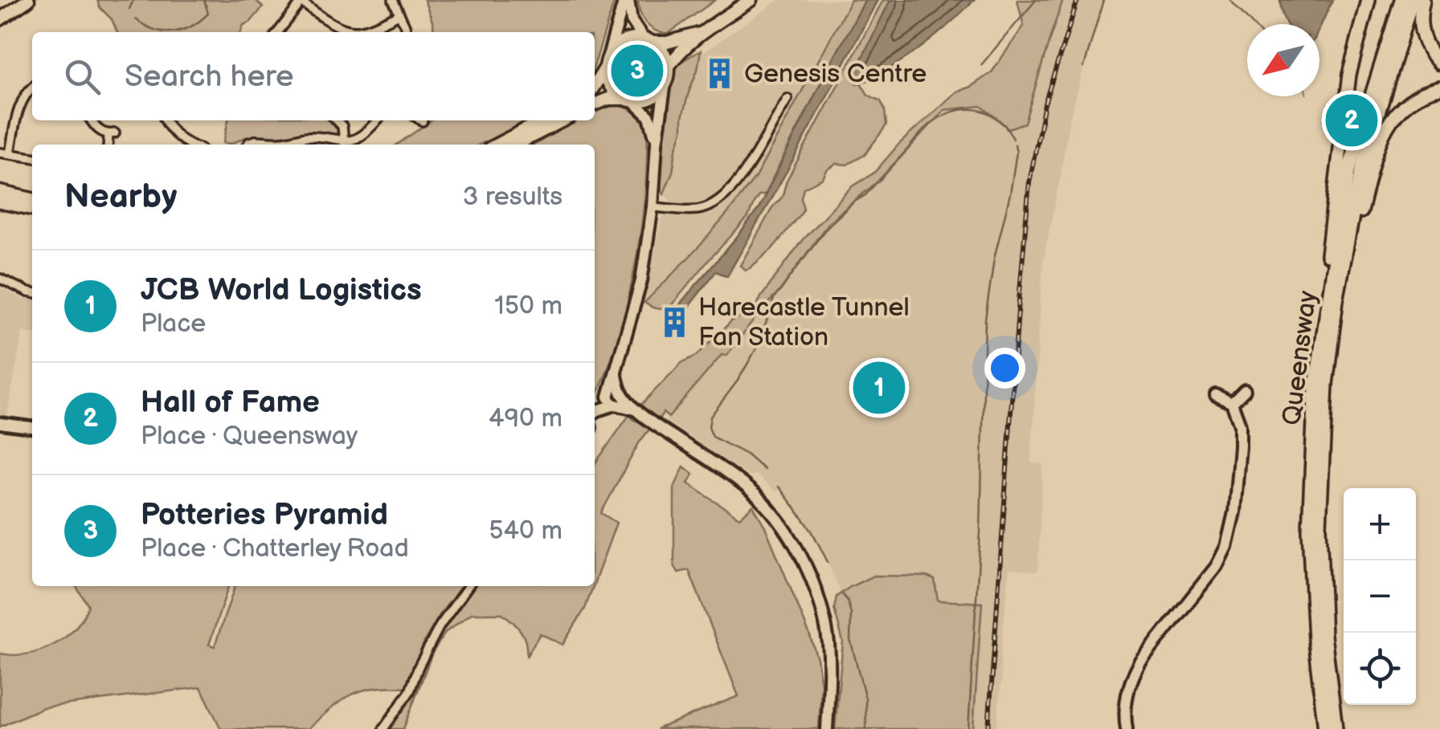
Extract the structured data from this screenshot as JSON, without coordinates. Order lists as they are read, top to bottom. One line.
{"streets":{"highway":["Queensway"]},"places":{"building":["Genesis Centre","Harecastle Tunnel Fan Station"]},"north":"bottom left","page":{"search":"Search here","pins":["3","2","1"],"heading":["Nearby","3 results"],"list":[{"mark":"1","name":"JCB World Logistics","note":"Place","value":"150 m"},{"mark":"2","name":"Hall of Fame","note":"Place · Queensway","value":"490 m"},{"mark":"3","name":"Potteries Pyramid","note":"Place · Chatterley Road","value":"540 m"}],"map_buttons":["+","−"]}}
